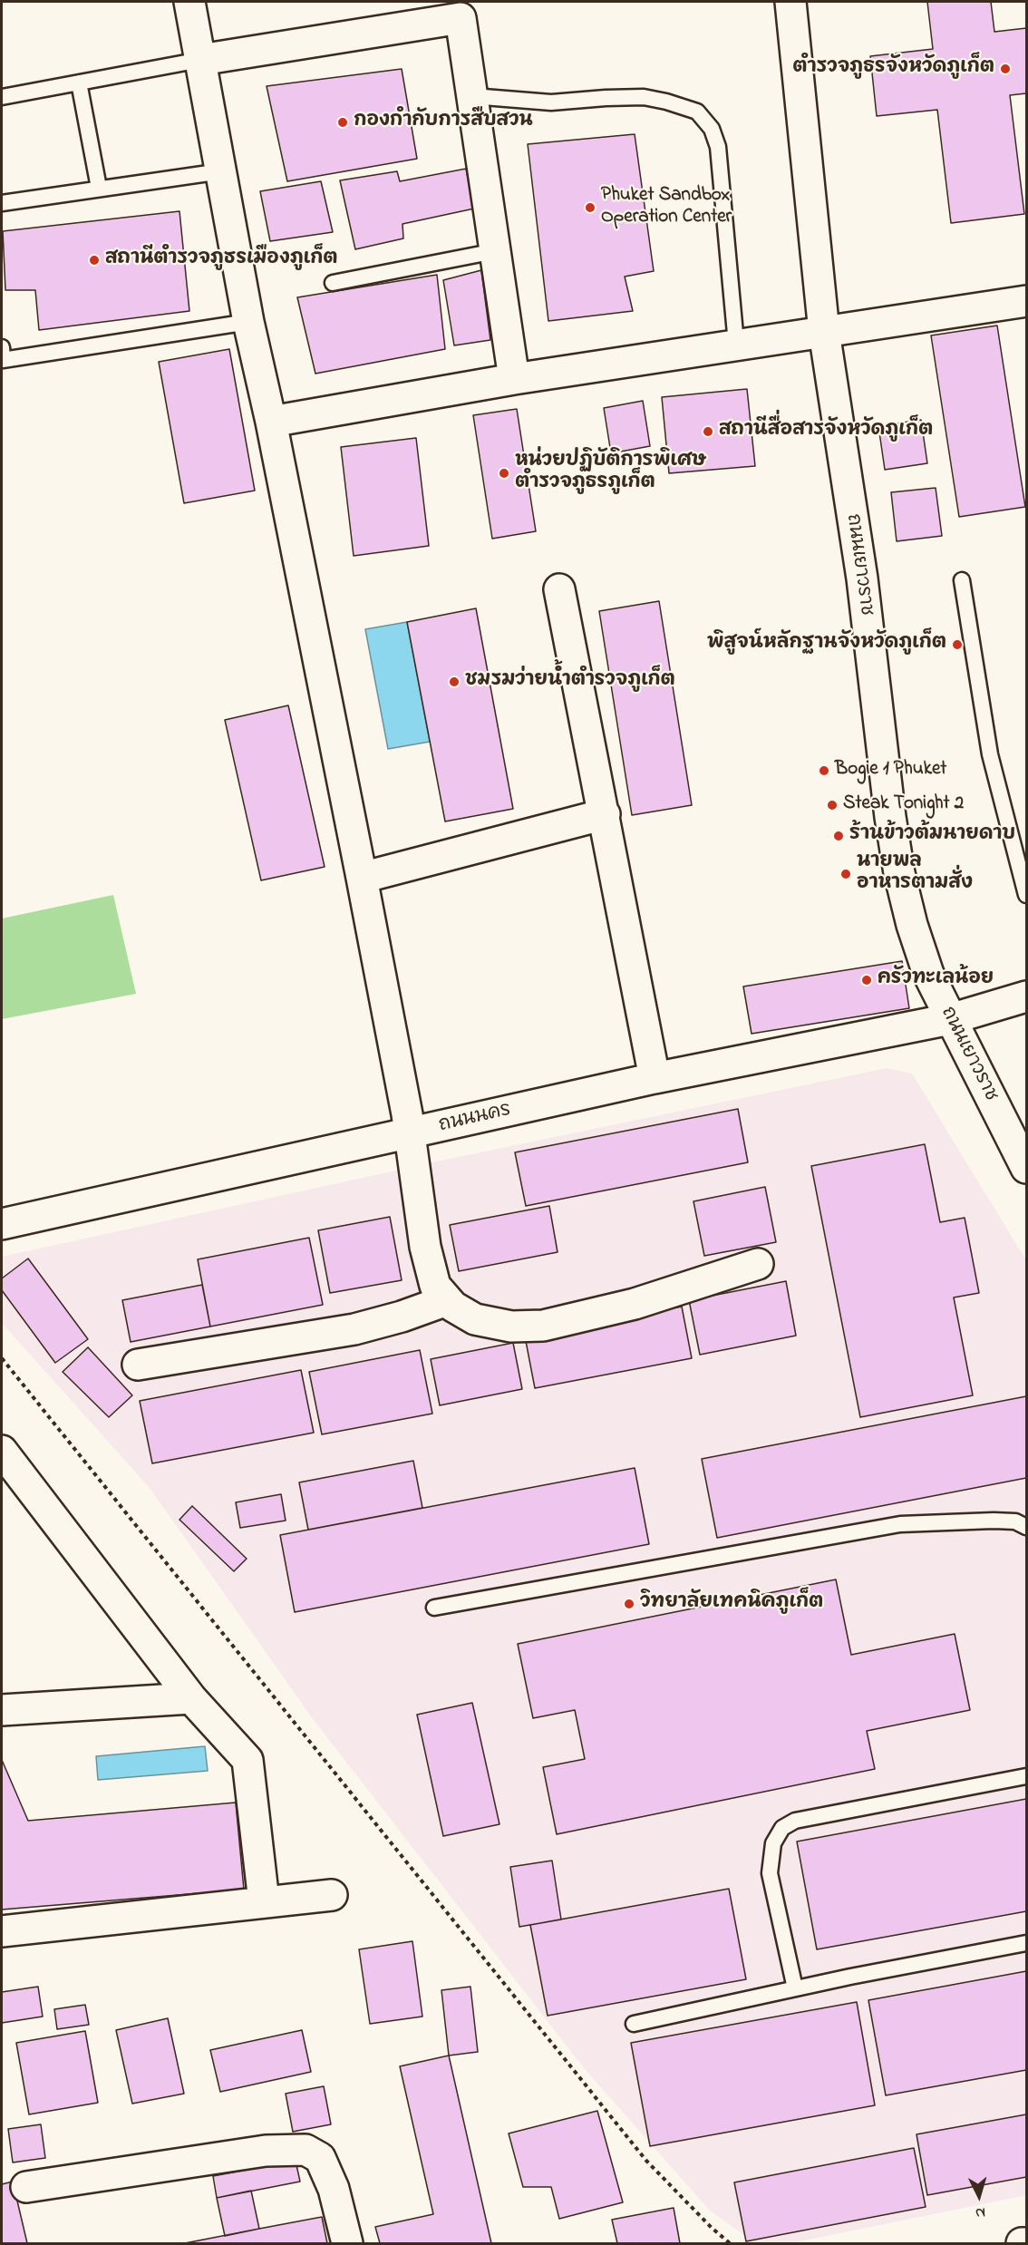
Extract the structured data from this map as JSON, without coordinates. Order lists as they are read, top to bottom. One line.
{"streets":{"street":["ถนนเยาวราช","ถนนนคร"]},"crossings":[["ถนนเยาวราช","ถนนนคร"]],"places":["ตำรวจภูธรจังหวัดภูเก็ต","กองกำกับการสืบสวน","Phuket Sandbox Operation Center","สถานีตำรวจภูธรเมืองภูเก็ต","สถานีสื่อสารจังหวัดภูเก็ต","หน่วยปฏิบัติการพิเศษ ตำรวจภูธรภูเก็ต","พิสูจน์หลักฐานจังหวัดภูเก็ต","ชมรมว่ายน้ำตำรวจภูเก็ต","Bogie 1 Phuket","Steak Tonight 2","ร้านข้าวต้มนายดาบ","นายพล อาหารตามสั่ง","ครัวทะเลน้อย","วิทยาลัยเทคนิคภูเก็ต"],"north":"bottom"}
